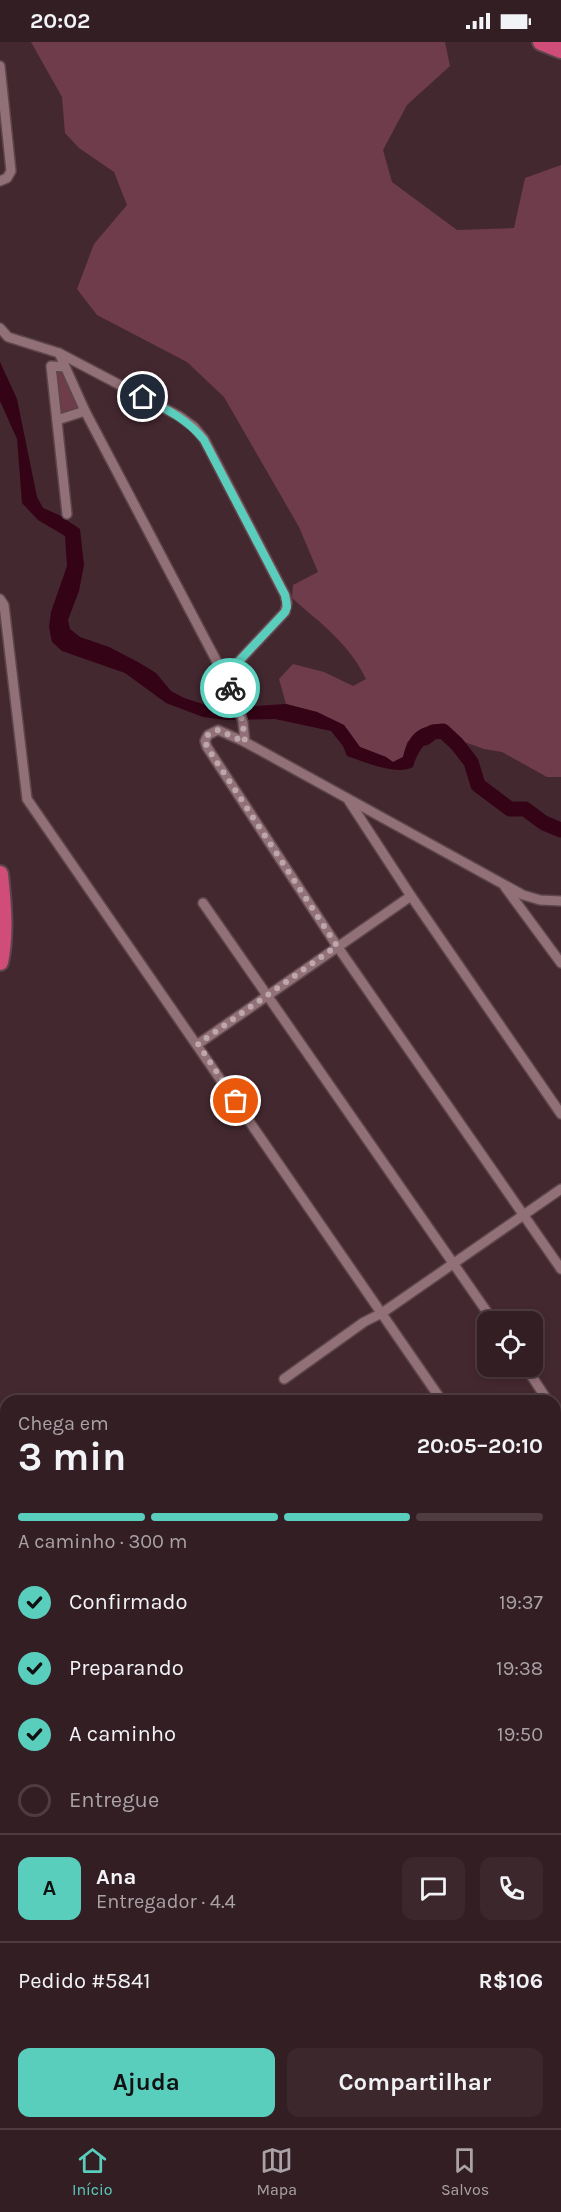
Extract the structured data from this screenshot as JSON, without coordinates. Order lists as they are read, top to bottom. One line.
{"page":{"status":"20:02","heading":["3 min","Chega em","20:05–20:10"],"panel":["Ana","Entregador · 4.4","Pedido #5841","R$106"],"bar":"A caminho · 300 m","list":[["Confirmado","19:37"],["Preparando","19:38"],["A caminho","19:50"],"Entregue"],"round":"A","buttons":["Ajuda","Compartilhar"],"tabs":["Início","Mapa","Salvos"]}}
